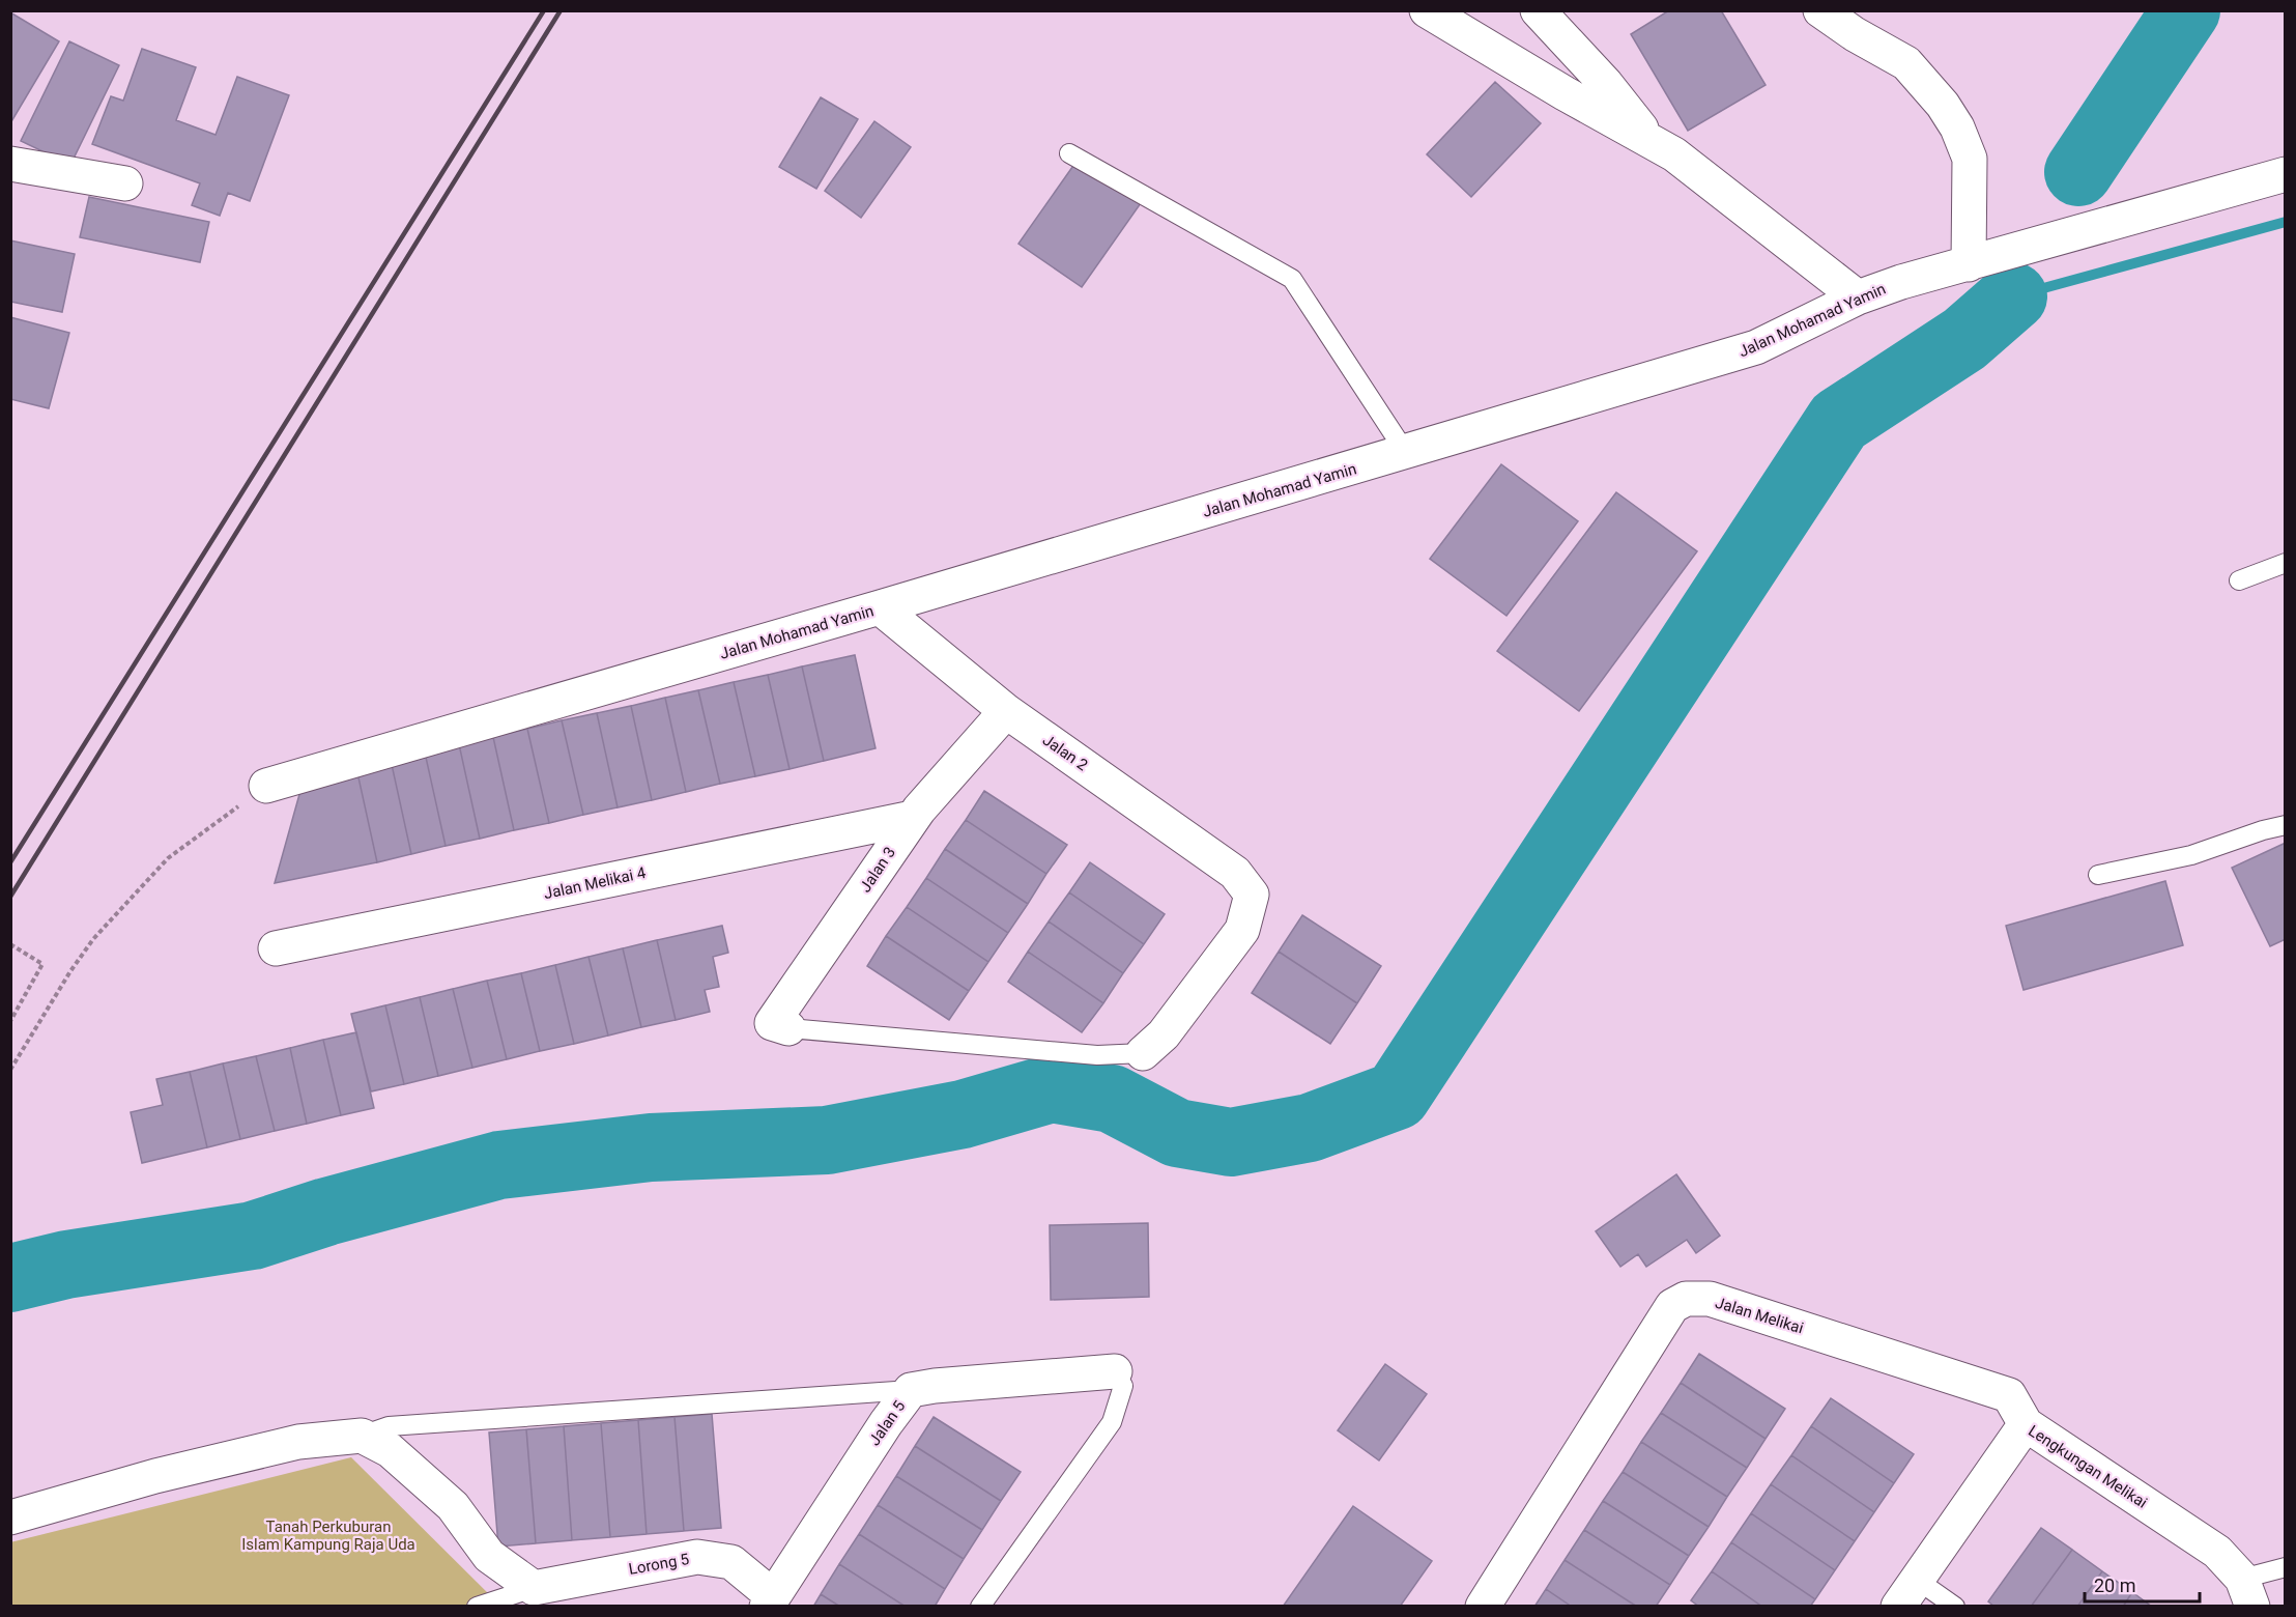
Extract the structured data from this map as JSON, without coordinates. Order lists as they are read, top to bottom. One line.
{"streets":{"street":["Jalan Mohamad Yamin","Jalan 2","Jalan 3","Jalan Melikai 4","Jalan Melikai","Jalan 5","Lengkungan Melikai","Lorong 5"]},"crossings":[["Jalan Mohamad Yamin","Jalan 2"],["Jalan 2","Jalan 3"],["Jalan 3","Jalan Melikai 4"],["Jalan Melikai","Lengkungan Melikai"],["Jalan 5","Lorong 5"]],"parks":["Tanah Perkuburan Islam Kampung Raja Uda"],"scale_bar":"20 m"}
